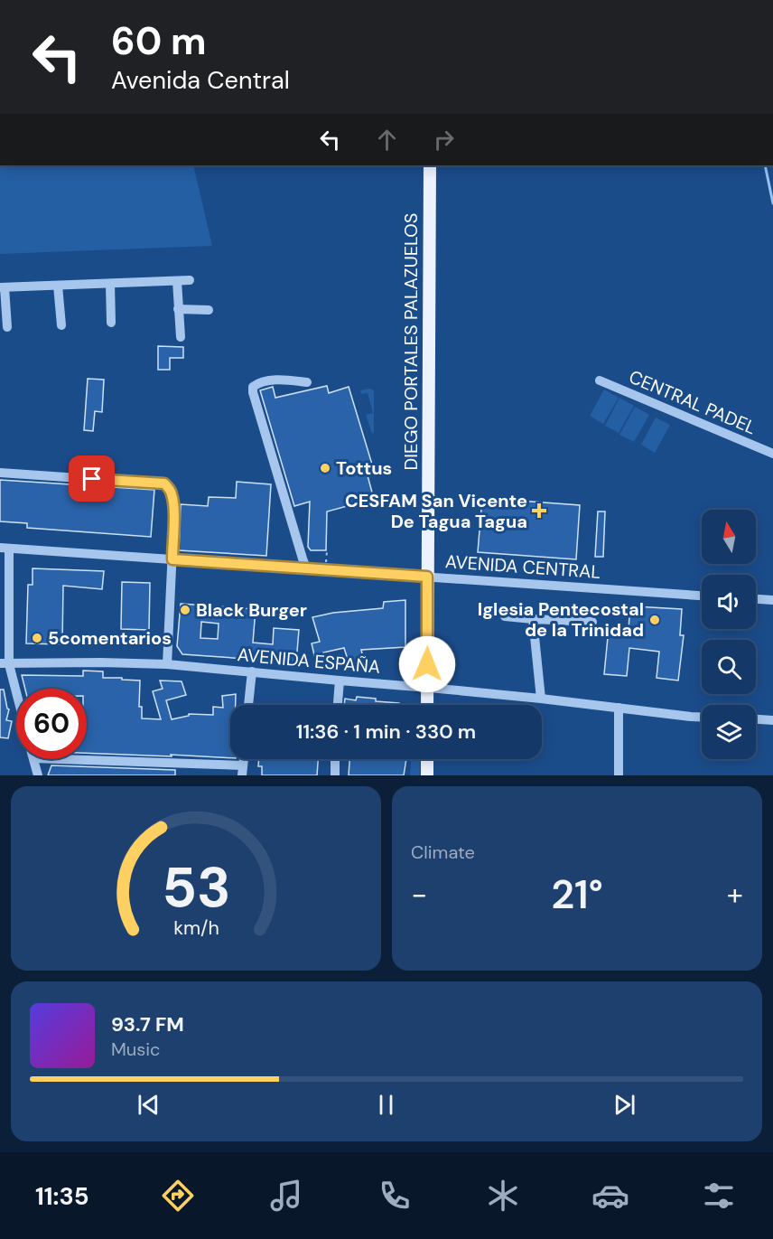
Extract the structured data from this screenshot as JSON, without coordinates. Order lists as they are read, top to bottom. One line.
{"streets":{"main road":["DIEGO PORTALES PALAZUELOS"],"street":["CENTRAL PADEL","AVENIDA CENTRAL","AVENIDA ESPAÑA"]},"crossings":[["DIEGO PORTALES PALAZUELOS","AVENIDA CENTRAL"],["DIEGO PORTALES PALAZUELOS","AVENIDA ESPAÑA"]],"places":{"other":["Tottus","Black Burger","Iglesia Pentecostal de la Trinidad","5comentarios"],"health":["CESFAM San Vicente De Tagua Tagua"]},"north":"top","page":{"turn":["60 m","Avenida Central"],"limit":"60","trip":"11:36 · 1 min · 330 m","tile":"Climate","heat":["−","21°","+"],"song":["93.7 FM","Music"],"tabs":"11:35","gauge":["53","km/h"]}}
